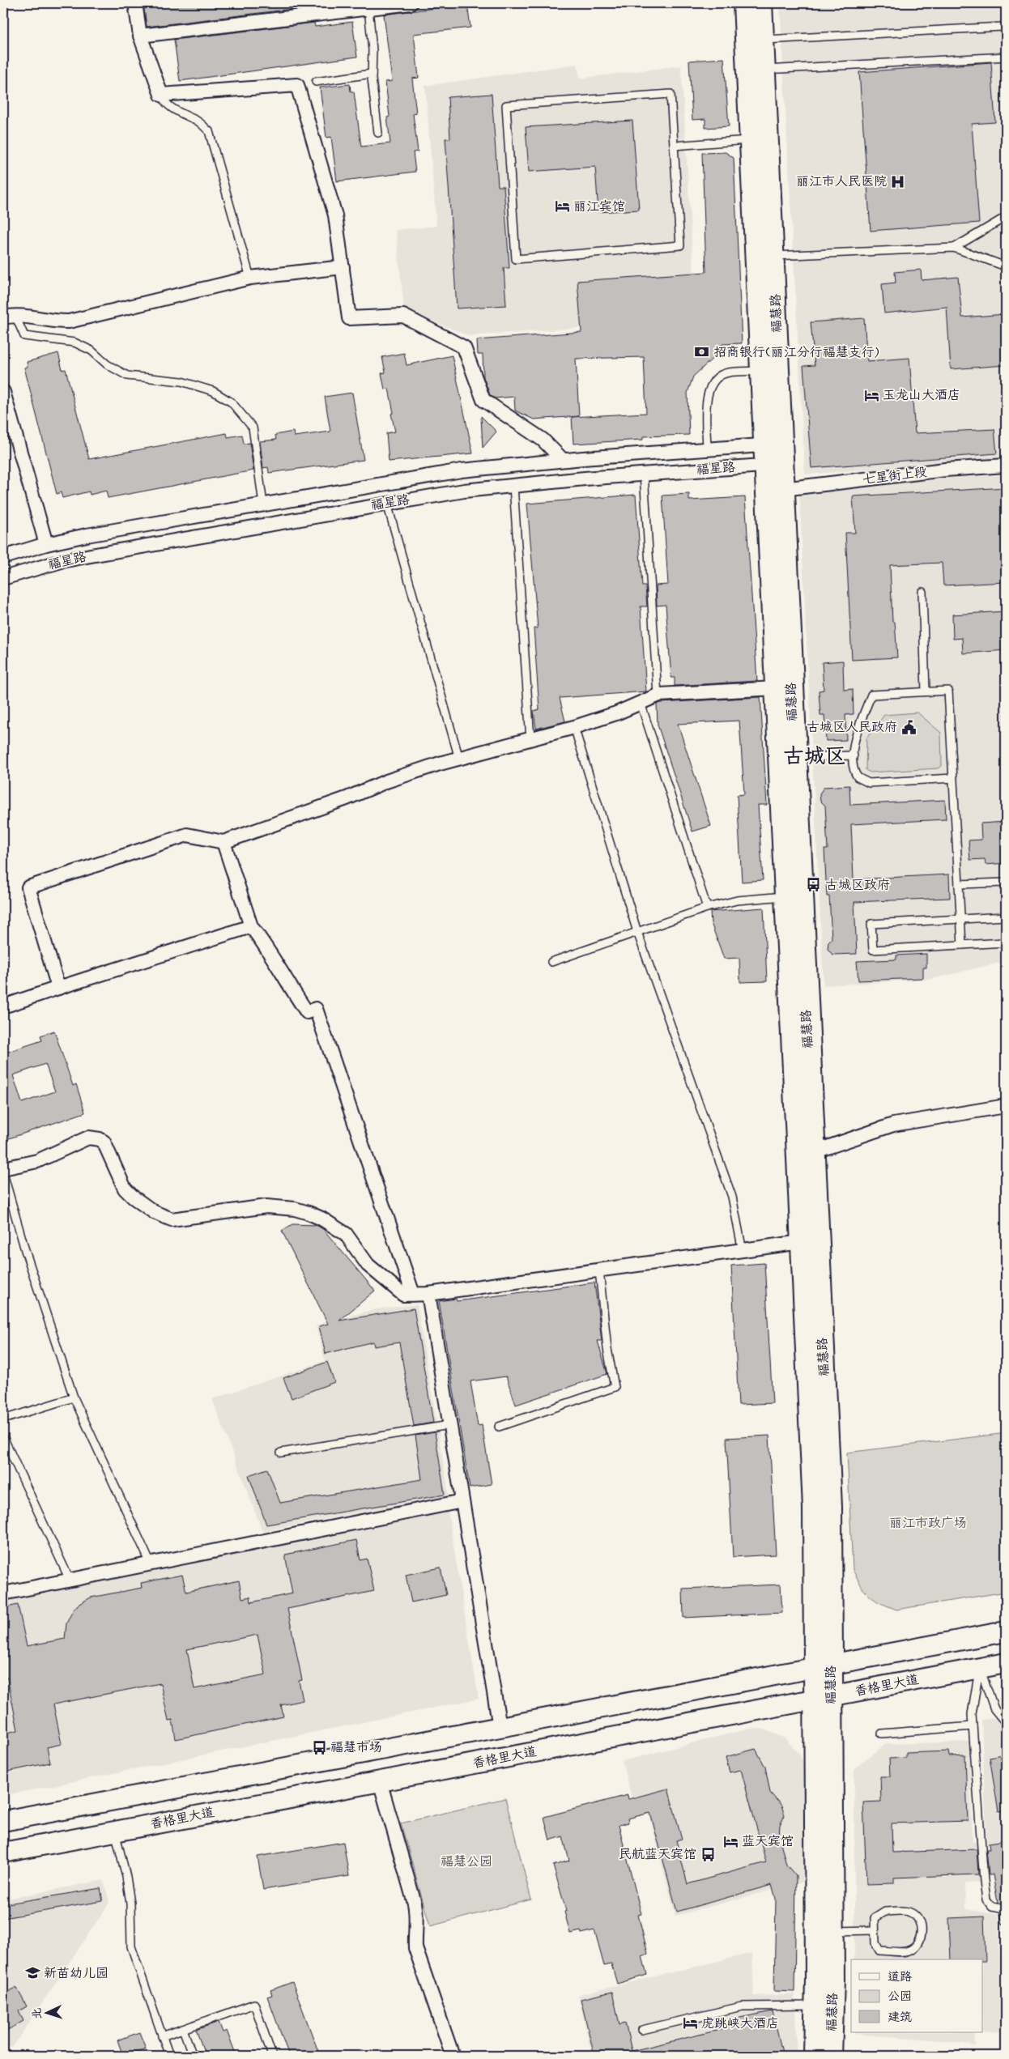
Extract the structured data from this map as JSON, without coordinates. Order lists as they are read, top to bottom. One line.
{"streets":{"main road":["福慧路","香格里大道"],"street":["福星路","七星街上段"]},"crossings":[["福慧路","福星路"],["福慧路","七星街上段"],["福慧路","香格里大道"]],"districts":["古城区"],"parks":["丽江市政广场","福慧公园"],"places":{"hospital":["丽江市人民医院"],"hotel":["丽江宾馆","玉龙山大酒店","蓝天宾馆","虎跳峡大酒店"],"bank":["招商银行(丽江分行福慧支行)"],"public building":["古城区人民政府"],"bus stop":["古城区政府","福慧市场","民航蓝天宾馆"],"school or university":["新苗幼儿园"]},"legend":["道路","公园","建筑"],"north":"left"}
